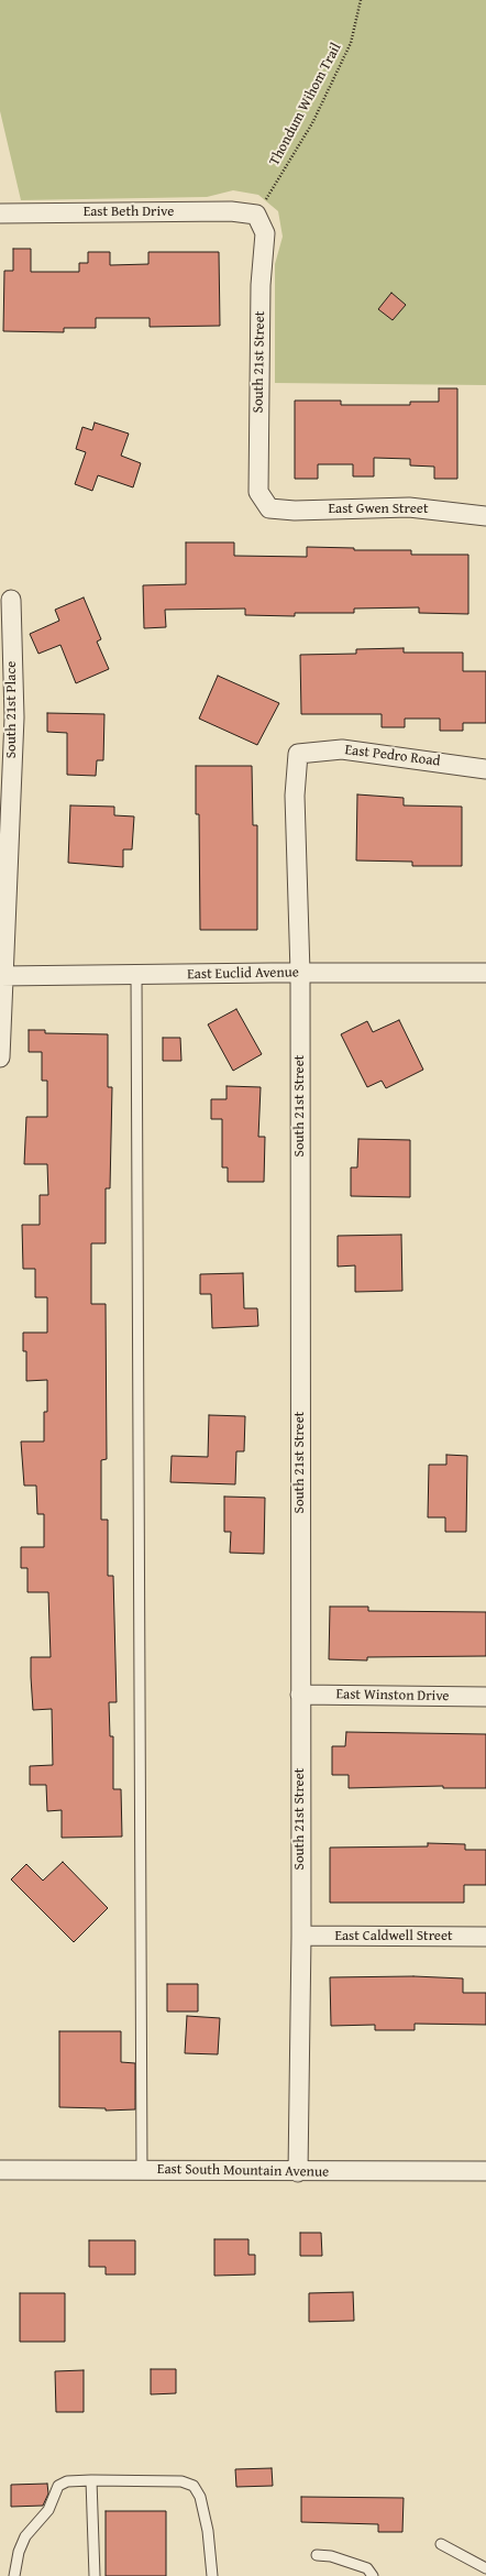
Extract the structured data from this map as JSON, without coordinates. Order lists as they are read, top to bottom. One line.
{"streets":{"street":["East Beth Drive","South 21st Street","East Gwen Street","South 21st Place","East Pedro Road","East Euclid Avenue","East Winston Drive","East Caldwell Street","East South Mountain Avenue"],"path":["Thondum Wihom Trail"]},"crossings":[["Thondum Wihom Trail","East Beth Drive"],["Thondum Wihom Trail","South 21st Street"],["East Beth Drive","South 21st Street"],["South 21st Street","East Gwen Street"],["South 21st Street","East Pedro Road"],["South 21st Street","East Euclid Avenue"],["South 21st Street","East Winston Drive"],["South 21st Street","East Caldwell Street"],["South 21st Street","East South Mountain Avenue"],["South 21st Place","East Euclid Avenue"]]}
